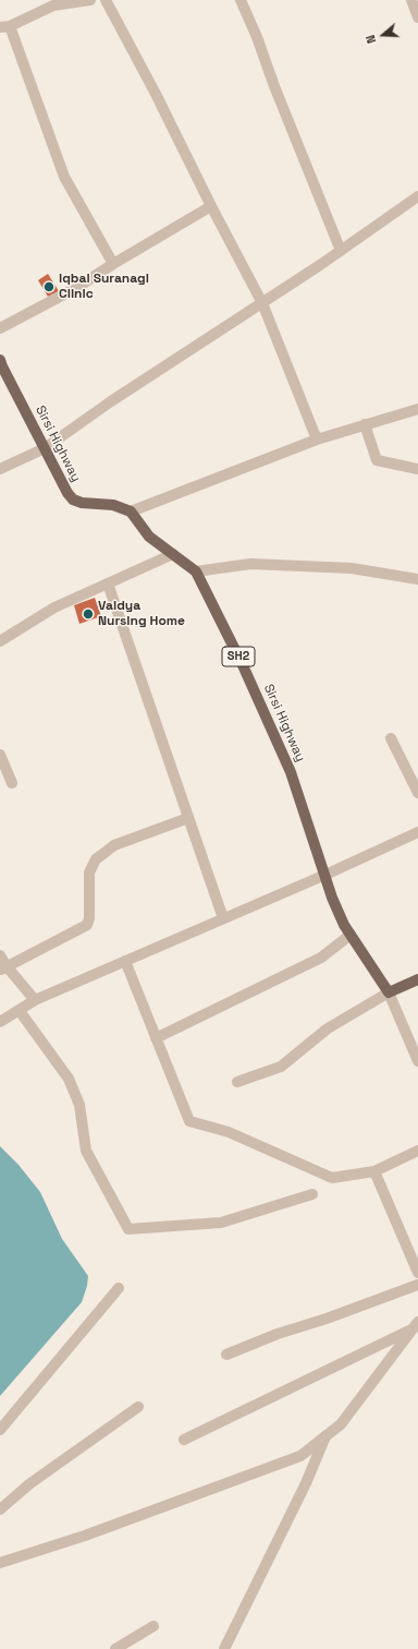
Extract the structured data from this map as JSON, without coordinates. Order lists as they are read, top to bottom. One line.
{"streets":{"main road":["Sirsi Highway","SH2"]},"places":["Iqbal Suranagi Clinic","Vaidya Nursing Home"],"north":"left"}
